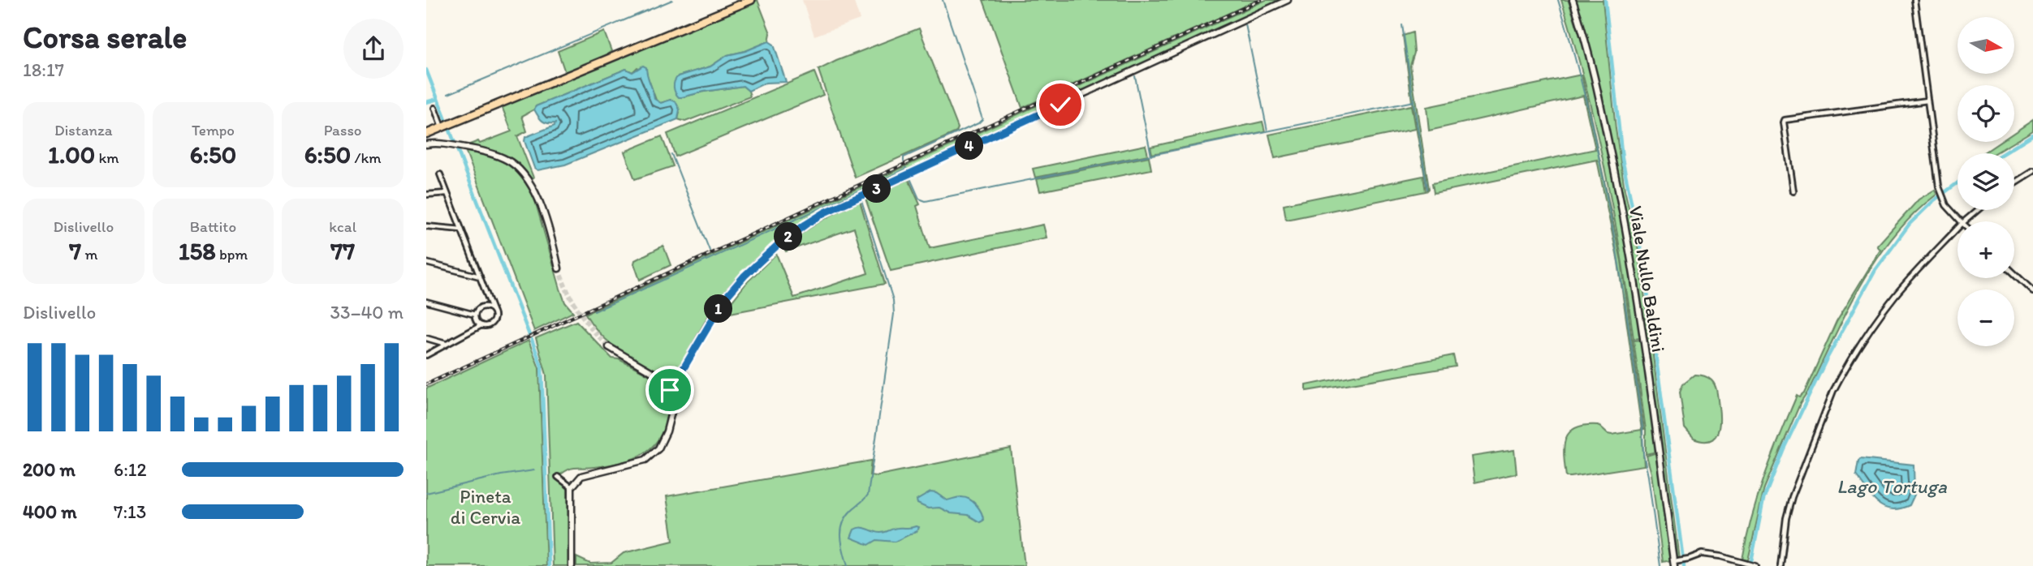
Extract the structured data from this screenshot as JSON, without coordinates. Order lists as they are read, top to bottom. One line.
{"streets":{"street":["Viale Nullo Baldini"]},"water":["Lago Tortuga"],"parks":["Pineta di Cervia"],"north":"right","page":{"heading":["Corsa serale","18:17"],"map_buttons":["+","−"],"stats":[["Distanza","1.00 km"],["Tempo","6:50"],["Passo","6:50 /km"],["Dislivello","7 m"],["Battito","158 bpm"],["kcal","77"]],"pins":["4","3","2","1"],"chart":["Dislivello","33–40 m"],"list":[{"name":"200 m","note":"6:12"},{"name":"400 m","note":"7:13"}]}}
